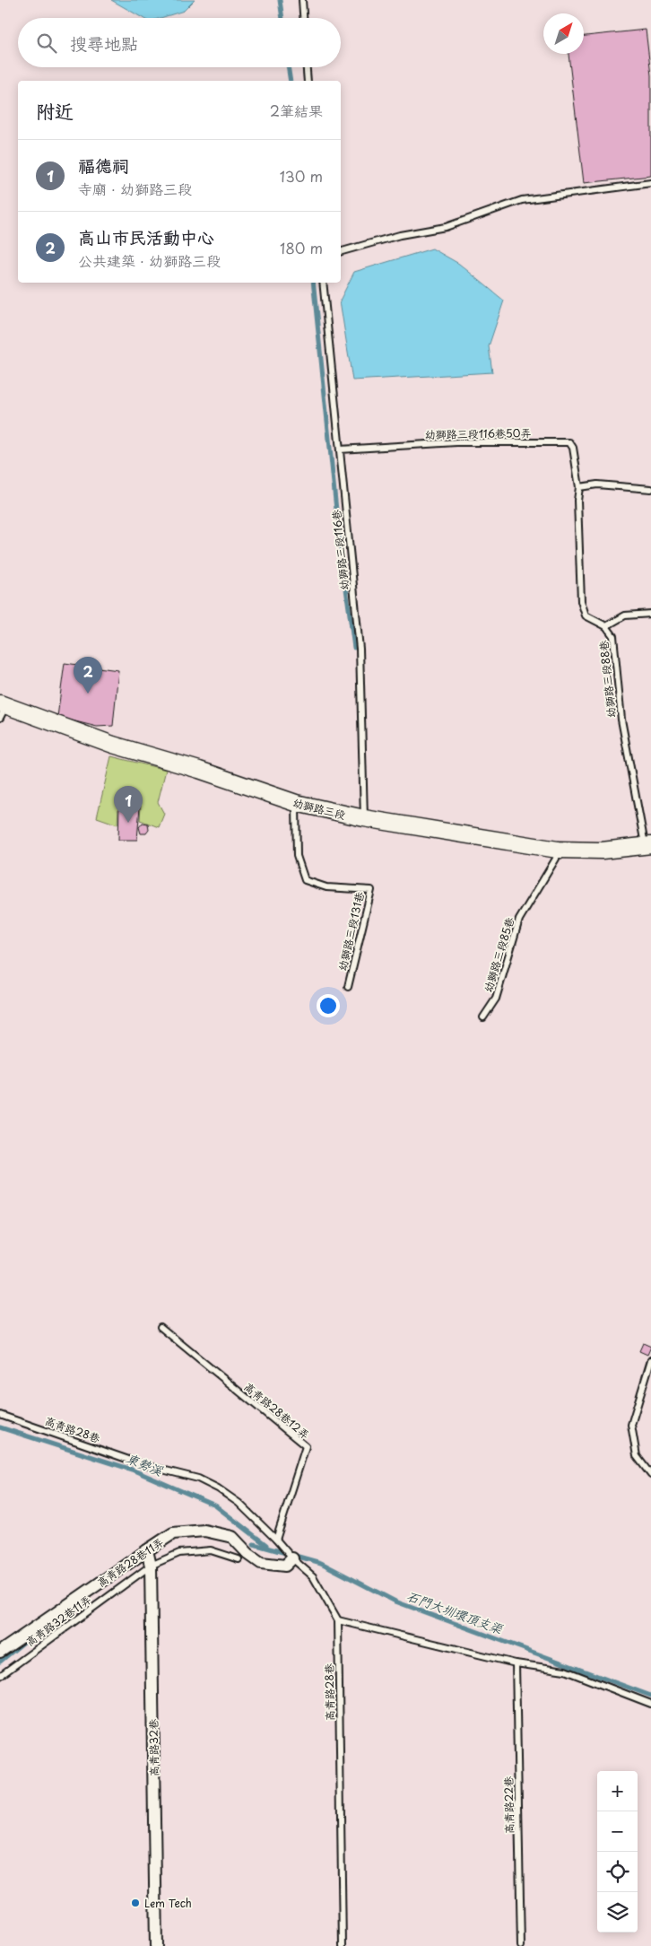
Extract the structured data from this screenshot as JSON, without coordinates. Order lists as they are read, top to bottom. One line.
{"streets":{"street":["幼獅路三段","高青路28巷11弄","高青路32巷"],"lane":["幼獅路三段116巷50弄","幼獅路三段116巷","幼獅路三段88巷","幼獅路三段131巷","幼獅路三段85巷","高青路28巷12弄","高青路28巷","高青路32巷11弄","高青路22巷"]},"crossings":[["幼獅路三段116巷50弄","幼獅路三段116巷"],["幼獅路三段116巷50弄","幼獅路三段88巷"],["幼獅路三段116巷","幼獅路三段"],["幼獅路三段88巷","幼獅路三段"],["幼獅路三段","幼獅路三段131巷"],["幼獅路三段","幼獅路三段85巷"],["高青路28巷12弄","高青路28巷"],["高青路28巷","高青路28巷11弄"],["高青路28巷11弄","高青路32巷"],["高青路32巷11弄","高青路32巷"]],"water":["東勢溪","石門大圳環頂支渠"],"places":["Lem Tech"],"north":"top right","page":{"search":"搜尋地點","heading":["附近","2筆結果"],"list":[{"mark":"1","name":"福德祠","note":"寺廟 · 幼獅路三段","value":"130 m"},{"mark":"2","name":"高山市民活動中心","note":"公共建築 · 幼獅路三段","value":"180 m"}],"pins":["2","1"],"map_buttons":["+","−"]}}
